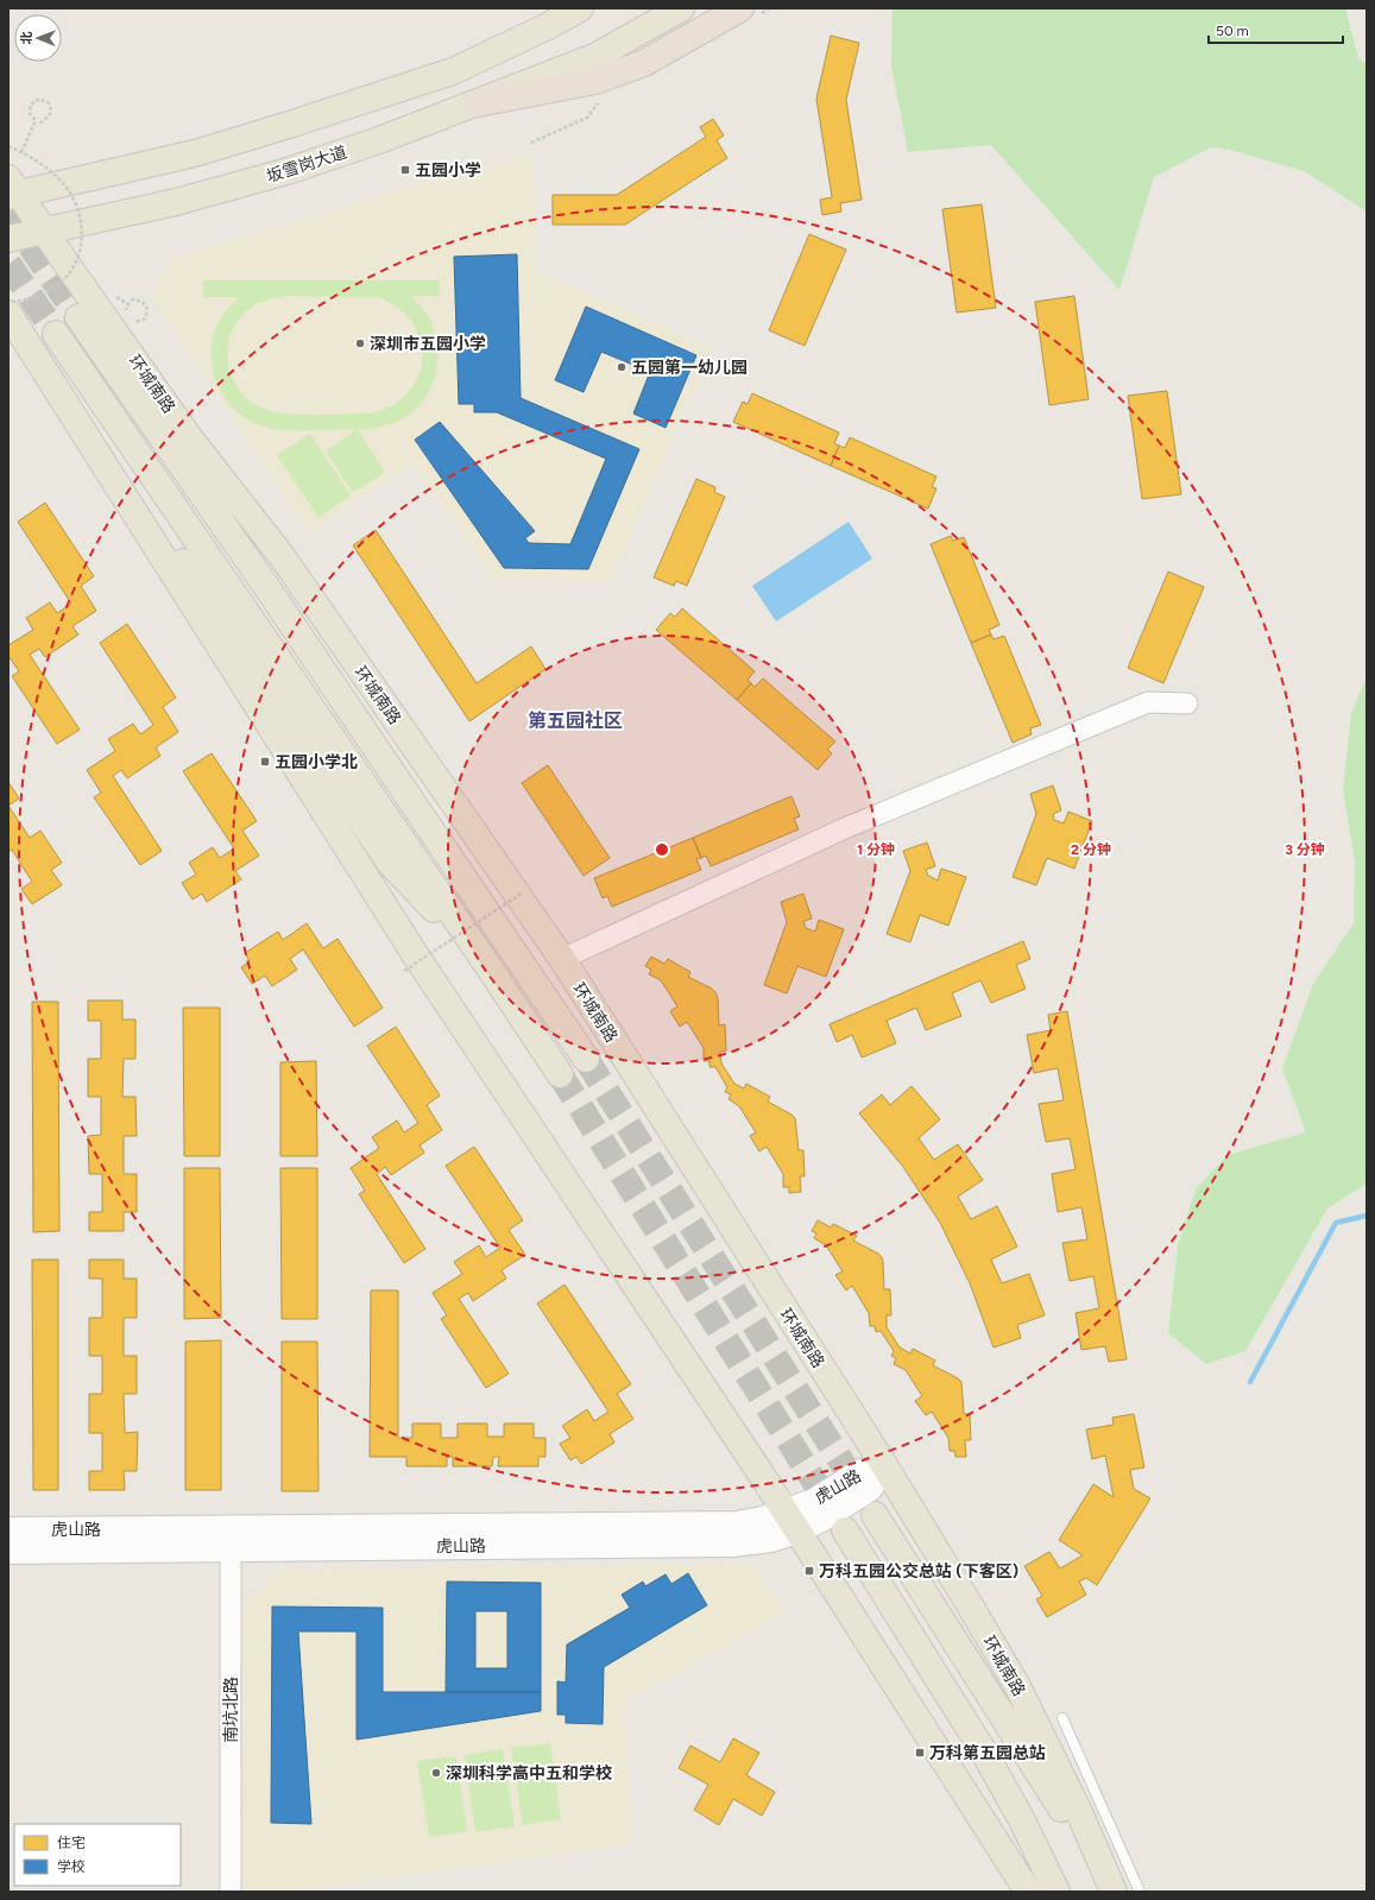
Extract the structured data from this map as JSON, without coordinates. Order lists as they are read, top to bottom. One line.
{"streets":{"main road":["坂雪岗大道","环城南路"],"street":["虎山路","南坑北路"]},"crossings":[["坂雪岗大道","环城南路"],["环城南路","虎山路"],["虎山路","南坑北路"]],"districts":["第五园社区"],"places":{"transit":["五园小学","五园小学北","万科五园公交总站 (下客区)","万科第五园总站"],"other":["深圳市五园小学","五园第一幼儿园","深圳科学高中五和学校"]},"legend":["住宅","学校"],"scale_bar":"50 m","north":"left","rings":["1 分钟","2 分钟","3 分钟"]}
